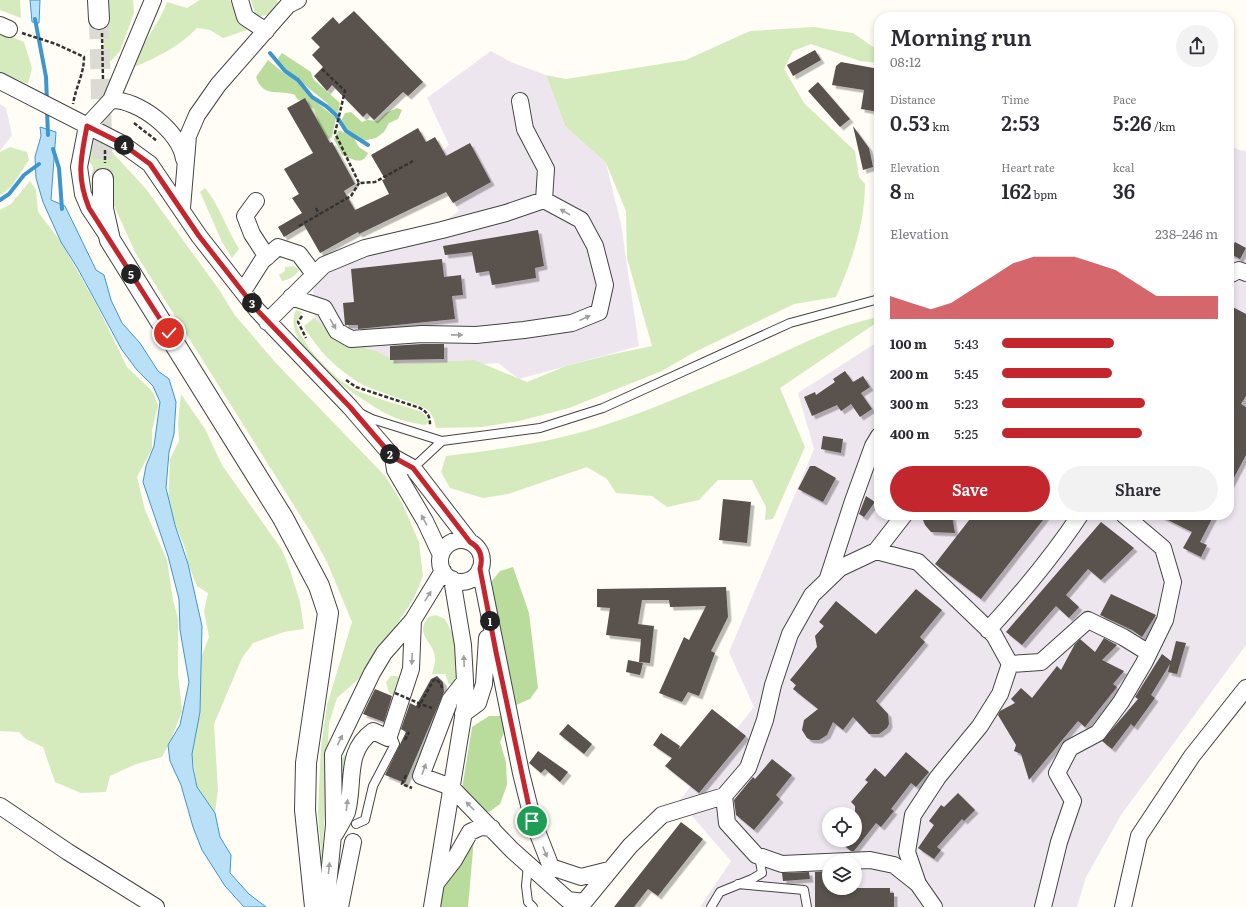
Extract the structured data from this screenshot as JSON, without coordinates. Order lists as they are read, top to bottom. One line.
{"page":{"heading":["Morning run","08:12"],"stats":[["Distance","0.53 km"],["Time","2:53"],["Pace","5:26 /km"],["Elevation","8 m"],["Heart rate","162 bpm"],["kcal","36"]],"pins":["4","5","3","2","1"],"chart":["Elevation","238–246 m"],"list":[{"name":"100 m","note":"5:43"},{"name":"200 m","note":"5:45"},{"name":"300 m","note":"5:23"},{"name":"400 m","note":"5:25"}],"buttons":["Save","Share"]}}
